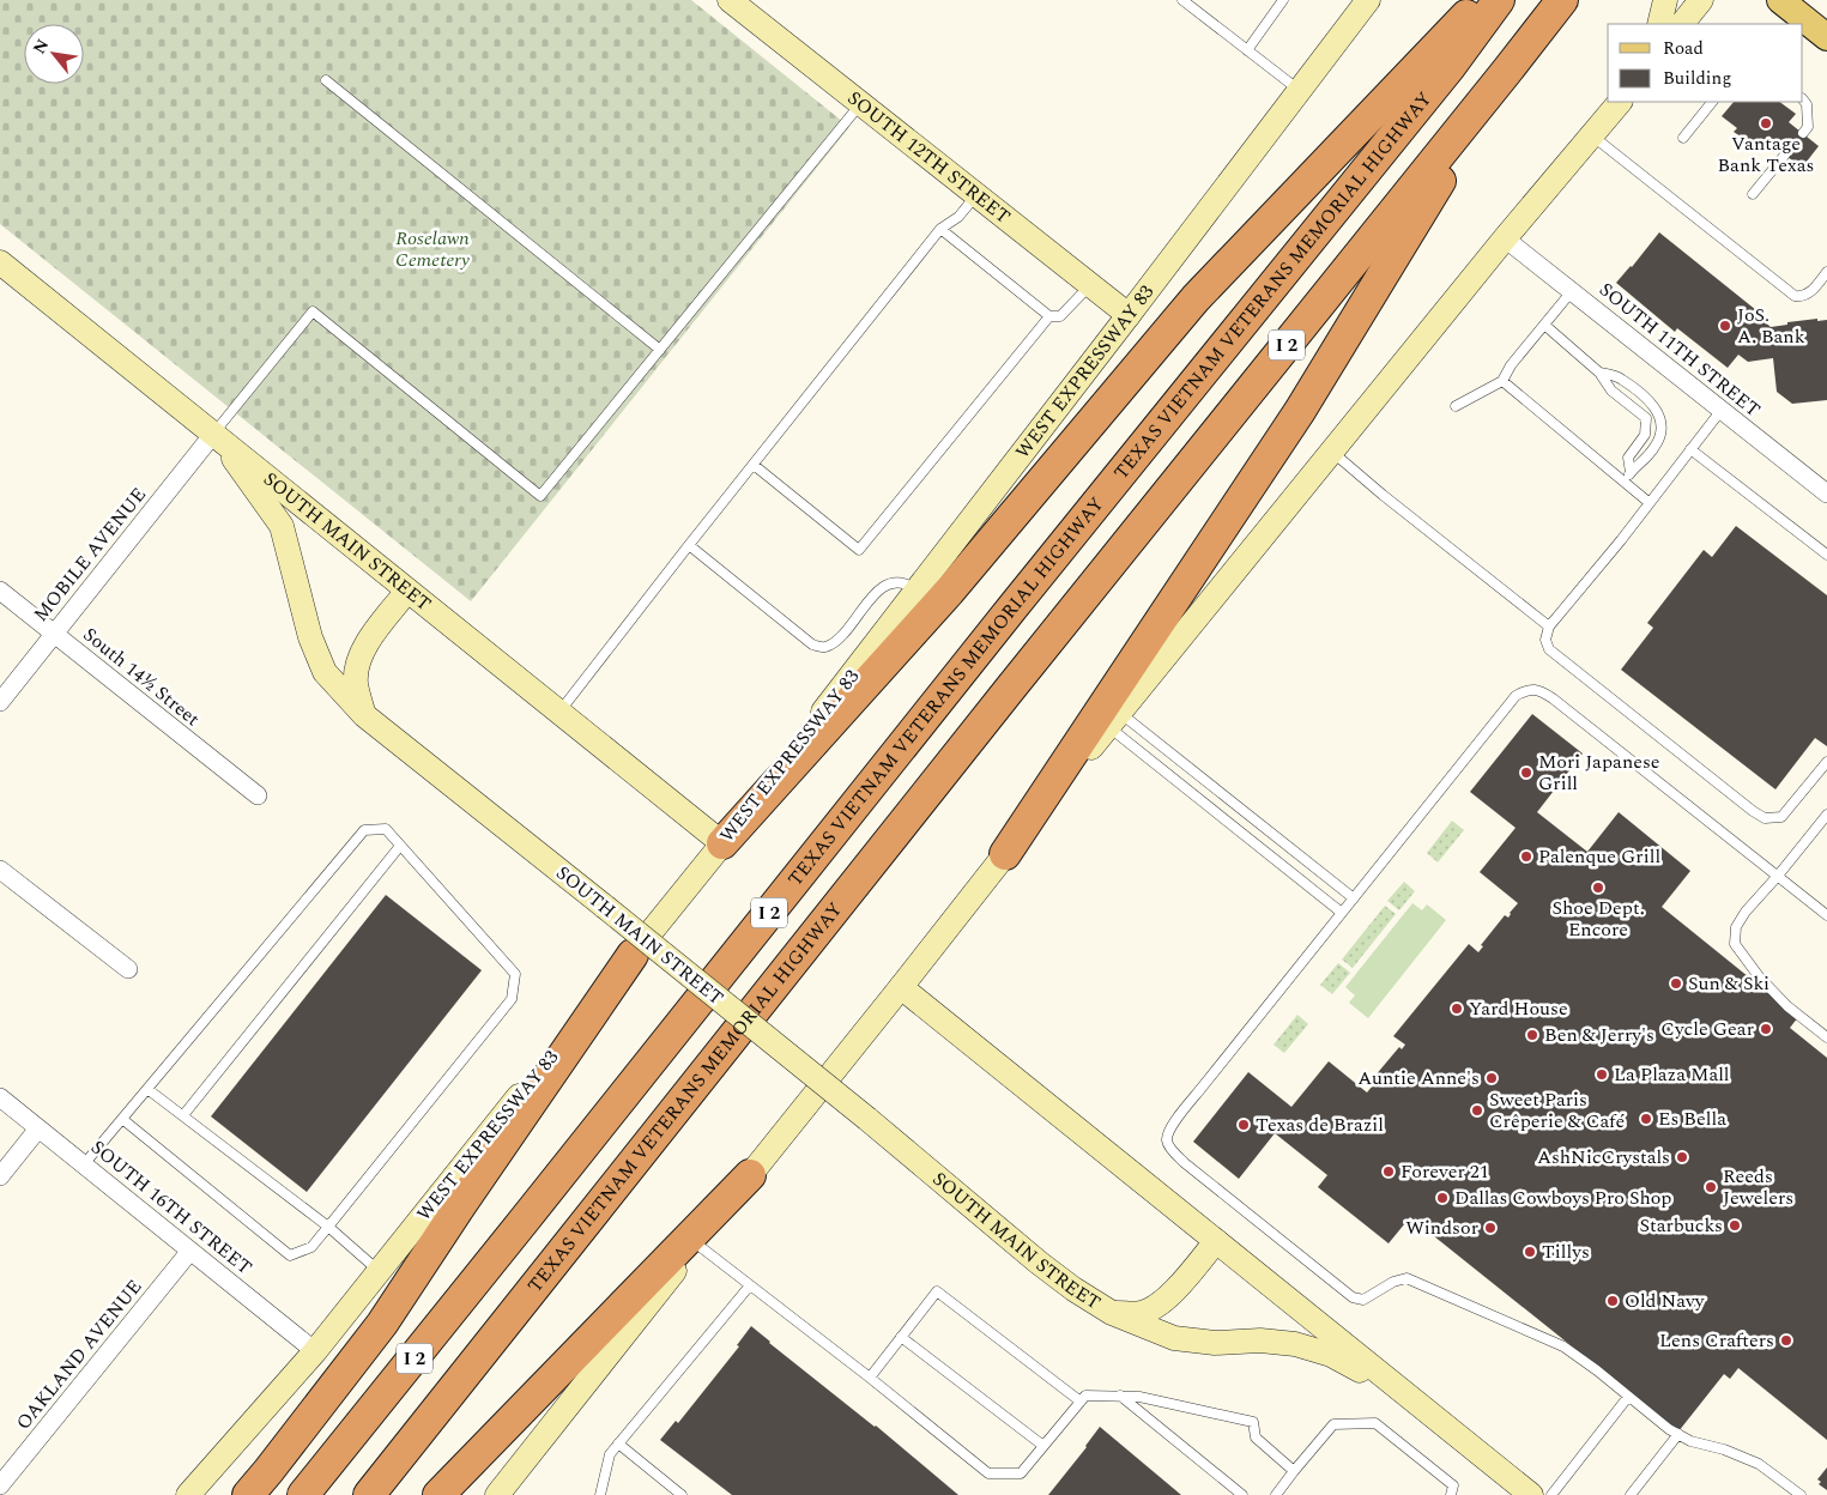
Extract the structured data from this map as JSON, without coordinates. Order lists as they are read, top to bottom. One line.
{"streets":{"highway":["TEXAS VIETNAM VETERANS MEMORIAL HIGHWAY","I 2"],"street":["SOUTH 12TH STREET","SOUTH 11TH STREET","WEST EXPRESSWAY 83","SOUTH MAIN STREET","MOBILE AVENUE","South 14½ Street","SOUTH 16TH STREET","OAKLAND AVENUE"]},"crossings":[["SOUTH 12TH STREET","WEST EXPRESSWAY 83"],["WEST EXPRESSWAY 83","SOUTH MAIN STREET"],["WEST EXPRESSWAY 83","SOUTH 16TH STREET"],["SOUTH MAIN STREET","MOBILE AVENUE"],["MOBILE AVENUE","South 14½ Street"],["SOUTH 16TH STREET","OAKLAND AVENUE"]],"parks":["Roselawn Cemetery"],"places":["Vantage Bank Texas","JoS. A. Bank","Mori Japanese Grill","Palenque Grill","Shoe Dept. Encore","Sun & Ski","Yard House","Cycle Gear","Ben & Jerry's","La Plaza Mall","Auntie Anne's","Sweet Paris Crêperie & Café","Es Bella","Texas de Brazil","AshNicCrystals","Forever 21","Reeds Jewelers","Dallas Cowboys Pro Shop","Starbucks","Windsor","Tillys","Old Navy","Lens Crafters"],"legend":["Road","Building"],"north":"top left"}
